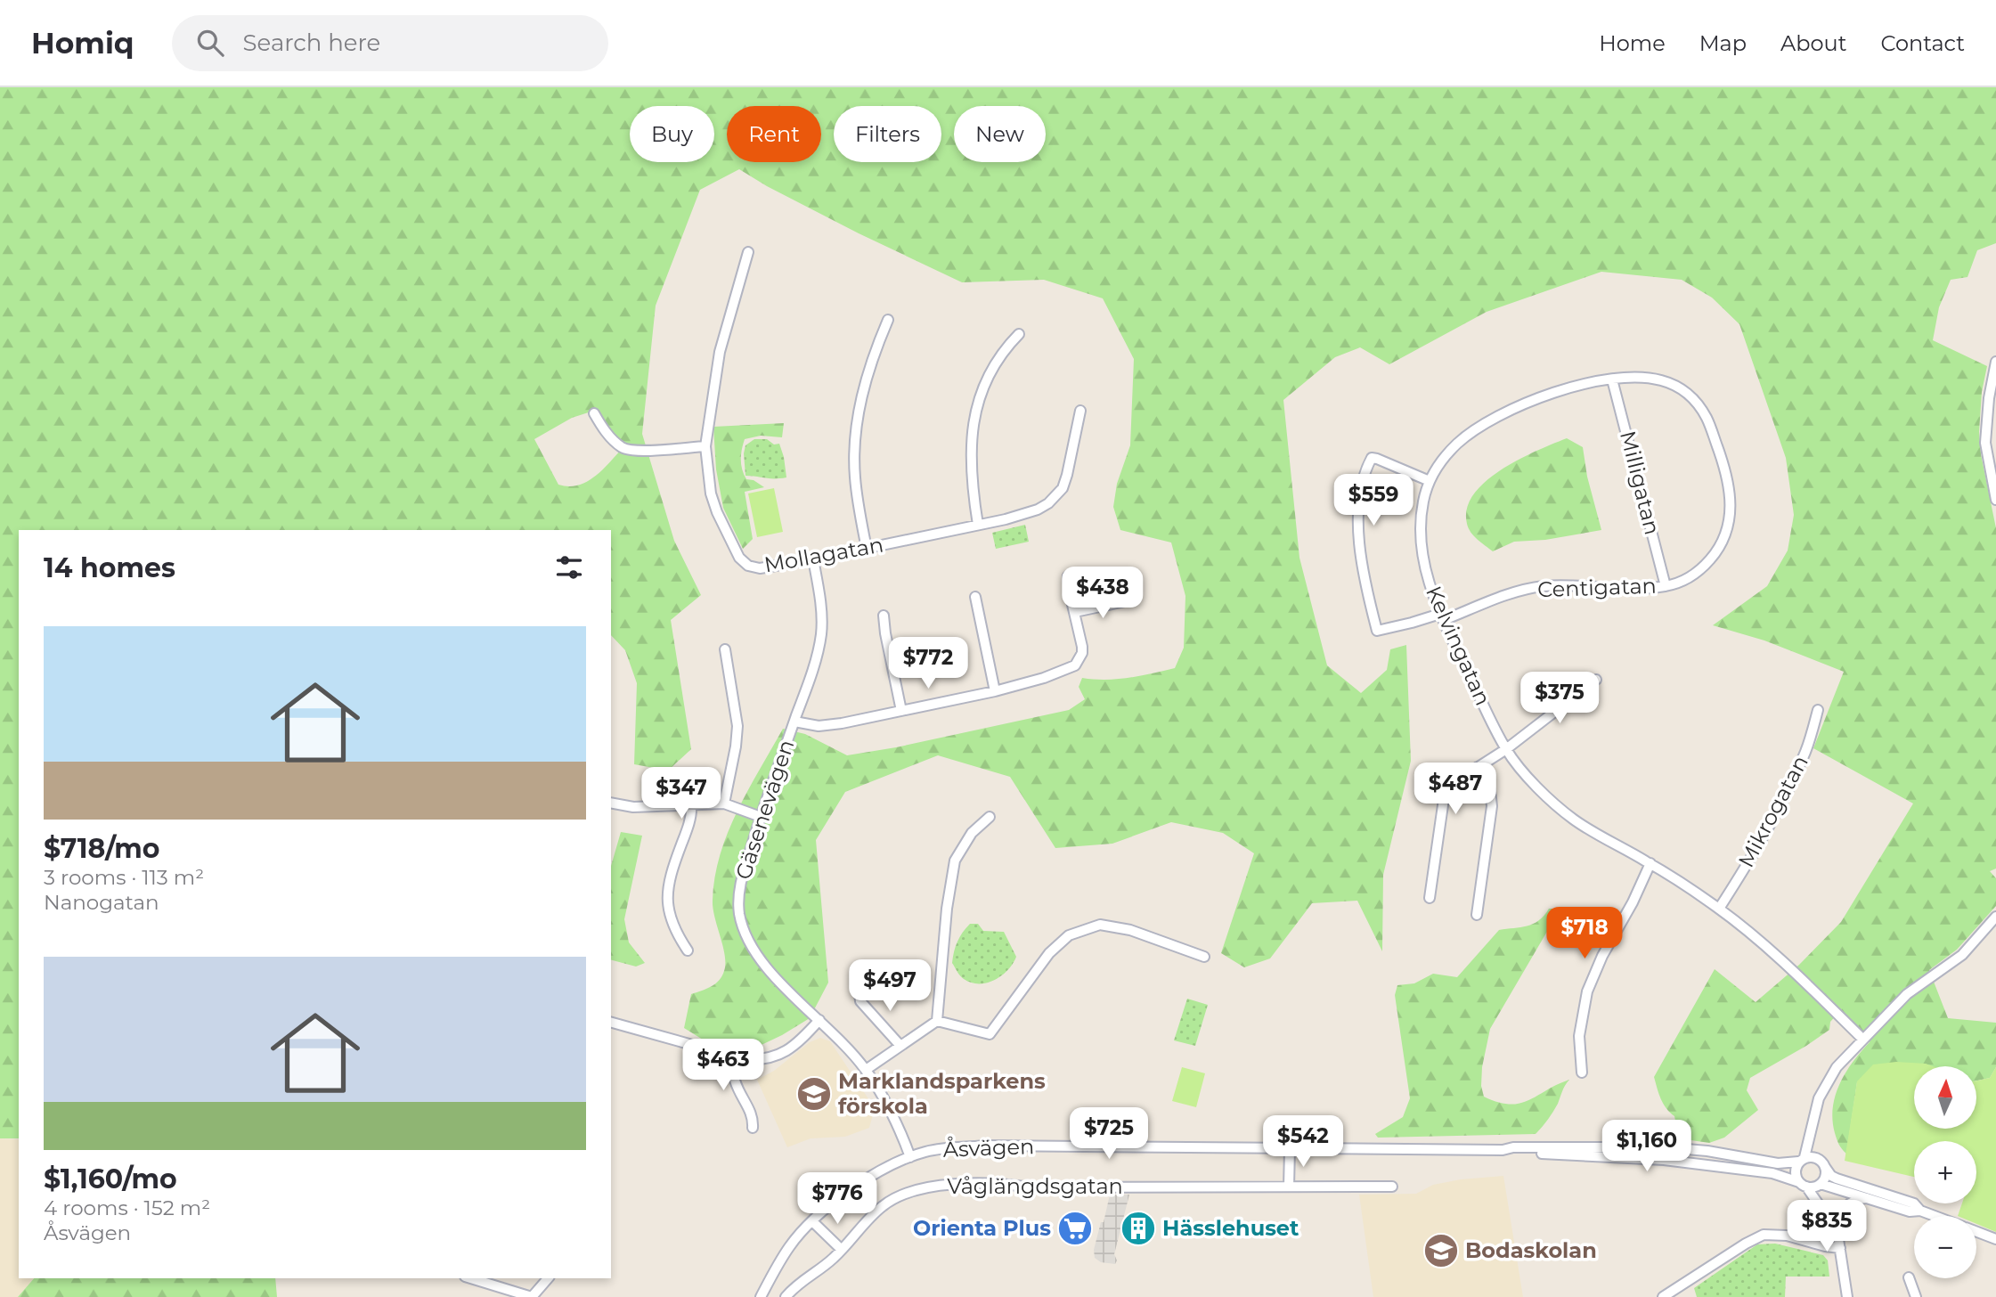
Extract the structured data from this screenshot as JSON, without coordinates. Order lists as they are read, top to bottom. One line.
{"streets":{"street":["Milligatan","Mollagatan","Centigatan","Kelvingatan","Gäsenevägen","Mikrogatan","Åsvägen","Våglängdsgatan"]},"crossings":[["Milligatan","Centigatan"],["Milligatan","Kelvingatan"],["Mollagatan","Gäsenevägen"],["Centigatan","Kelvingatan"],["Kelvingatan","Mikrogatan"],["Gäsenevägen","Åsvägen"]],"places":{"school or university":["Marklandsparkens förskola","Bodaskolan"],"supermarket":["Orienta Plus"],"building":["Hässlehuset"]},"north":"top","page":{"header":"Homiq","search":"Search here","nav":["Home","Map","About","Contact"],"chip":["Buy","Rent","Filters","New"],"price":["$559","$438","$772","$375","$487","$347","$718","$497","$463","$725","$542","$1,160","$776","$835"],"heading":"14 homes","list":[{"name":"$718/mo","note":"3 rooms · 113 m² · Nanogatan"},{"name":"$1,160/mo","note":"4 rooms · 152 m² · Åsvägen"}],"map_buttons":["+","−"]}}
